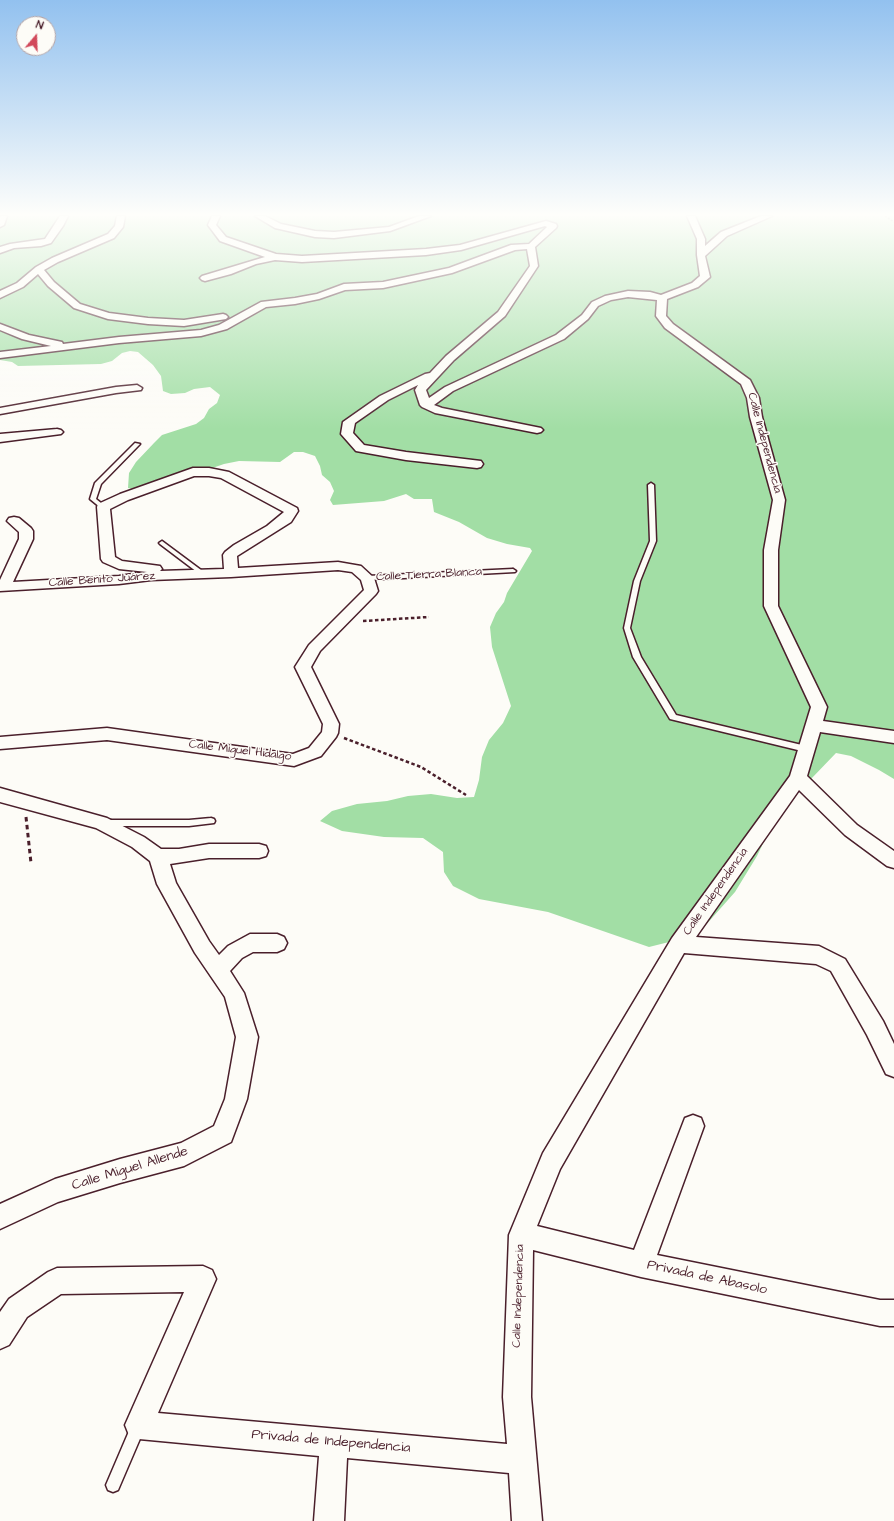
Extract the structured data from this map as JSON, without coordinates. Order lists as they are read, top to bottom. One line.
{"streets":{"street":["Calle Independencia","Calle Tierra Blanca","Calle Benito Juárez","Calle Miguel Hidalgo","Calle Miguel Allende","Privada de Abasolo","Privada de Independencia"]},"crossings":[["Calle Independencia","Privada de Abasolo"],["Calle Independencia","Privada de Independencia"],["Calle Tierra Blanca","Calle Benito Juárez"]],"north":"top"}
